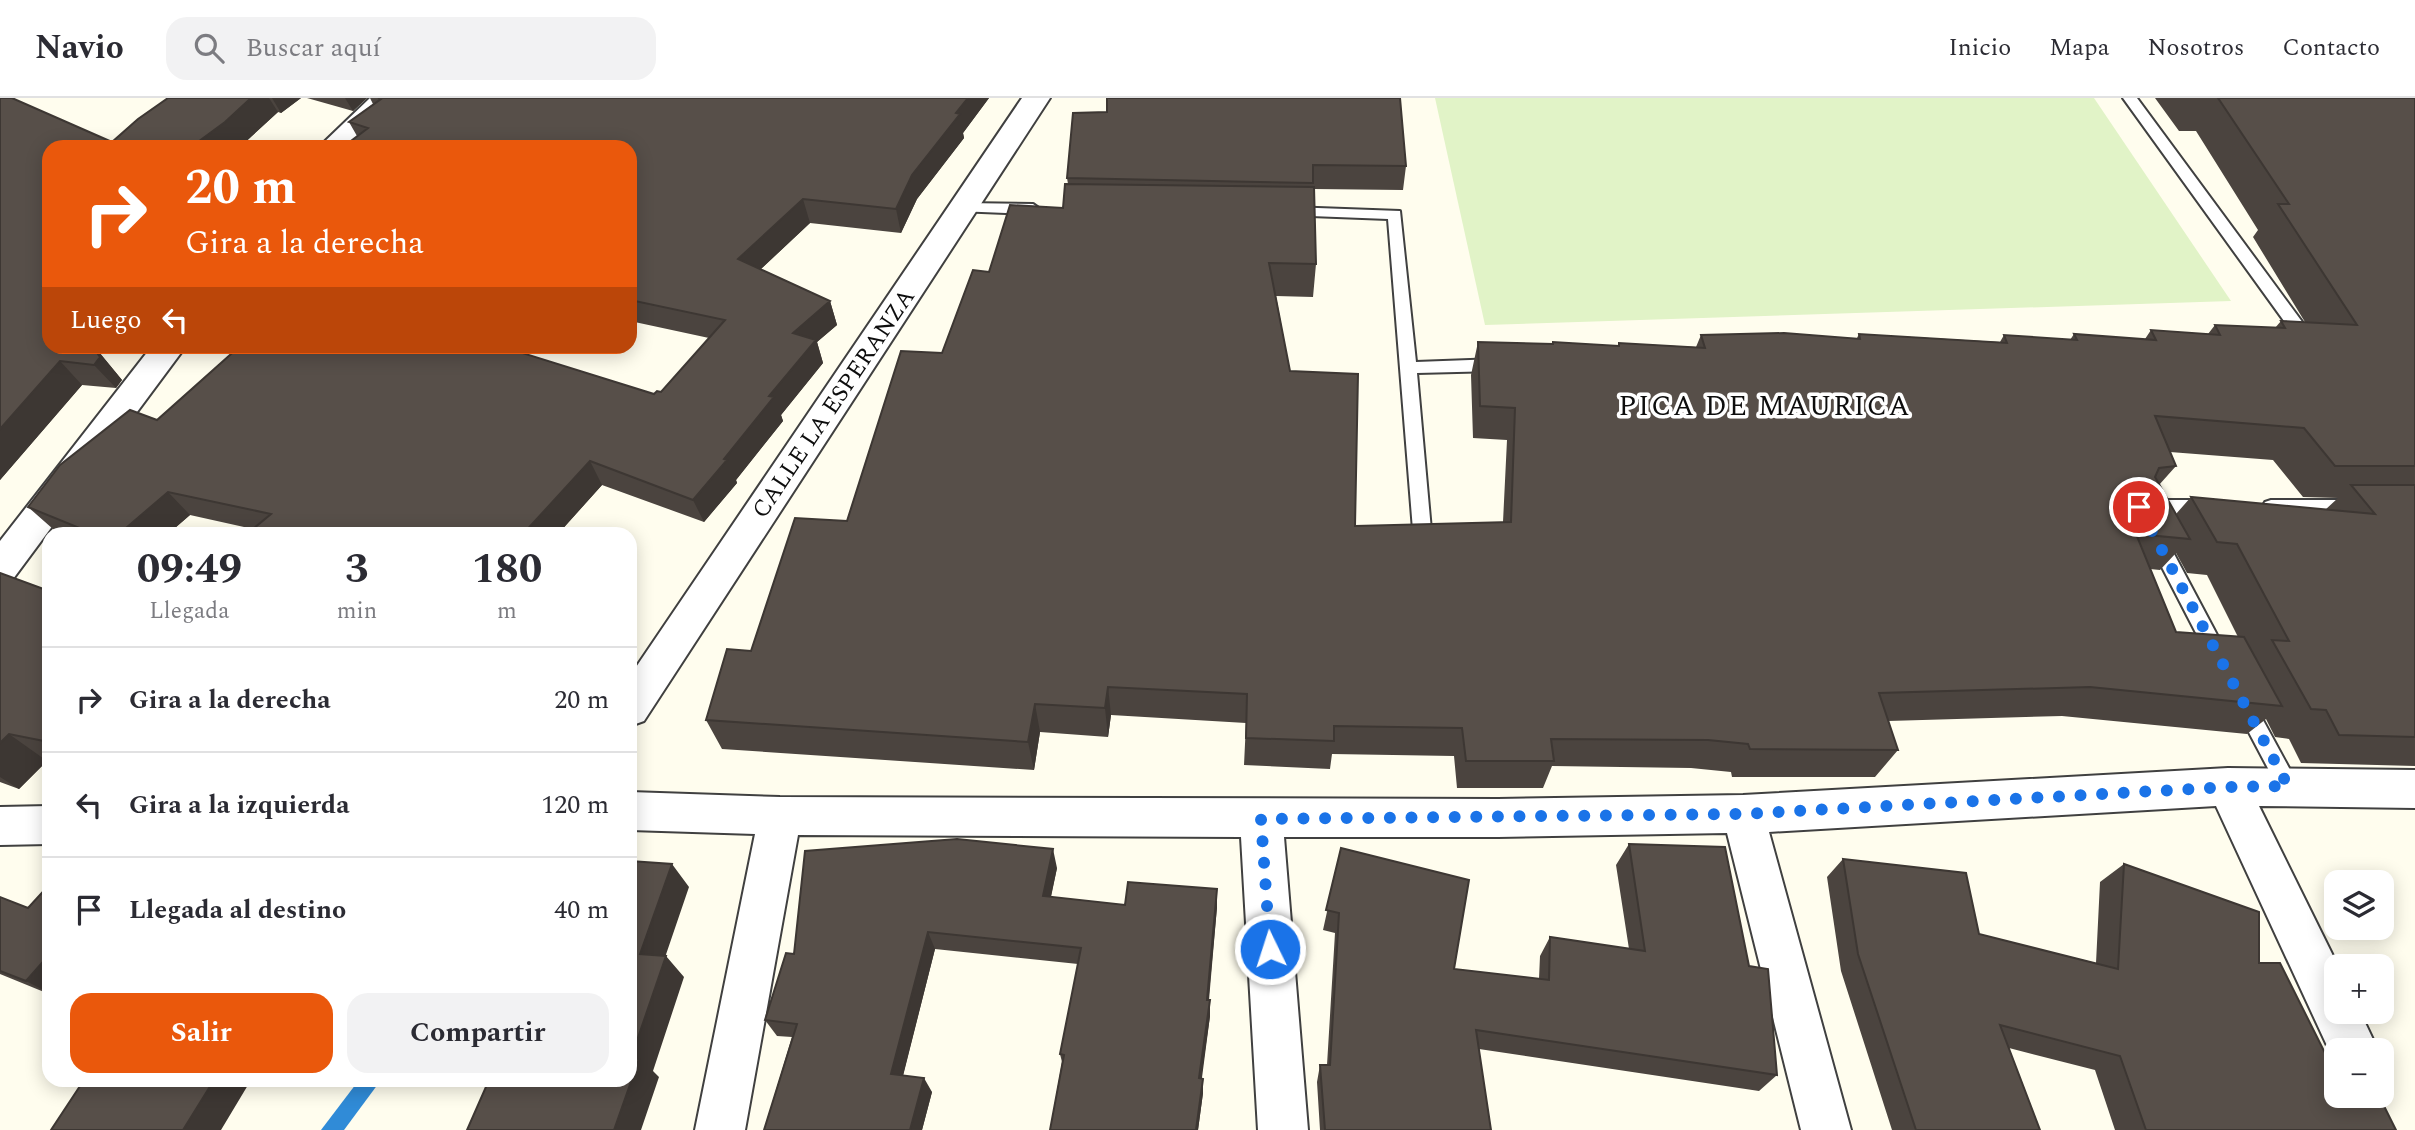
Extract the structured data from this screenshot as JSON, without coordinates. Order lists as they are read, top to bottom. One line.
{"streets":{"street":["CALLE LA ESPERANZA"]},"districts":["PICA DE MAURICA"],"page":{"header":"Navio","search":"Buscar aquí","nav":["Inicio","Mapa","Nosotros","Contacto"],"turn":["20 m","Gira a la derecha"],"then":"Luego","eta":["09:49","Llegada","3","min","180","m"],"list":[{"name":"Gira a la derecha","value":"20 m"},{"name":"Gira a la izquierda","value":"120 m"},{"name":"Llegada al destino","value":"40 m"}],"map_buttons":["+","−"],"buttons":["Salir","Compartir"]}}
